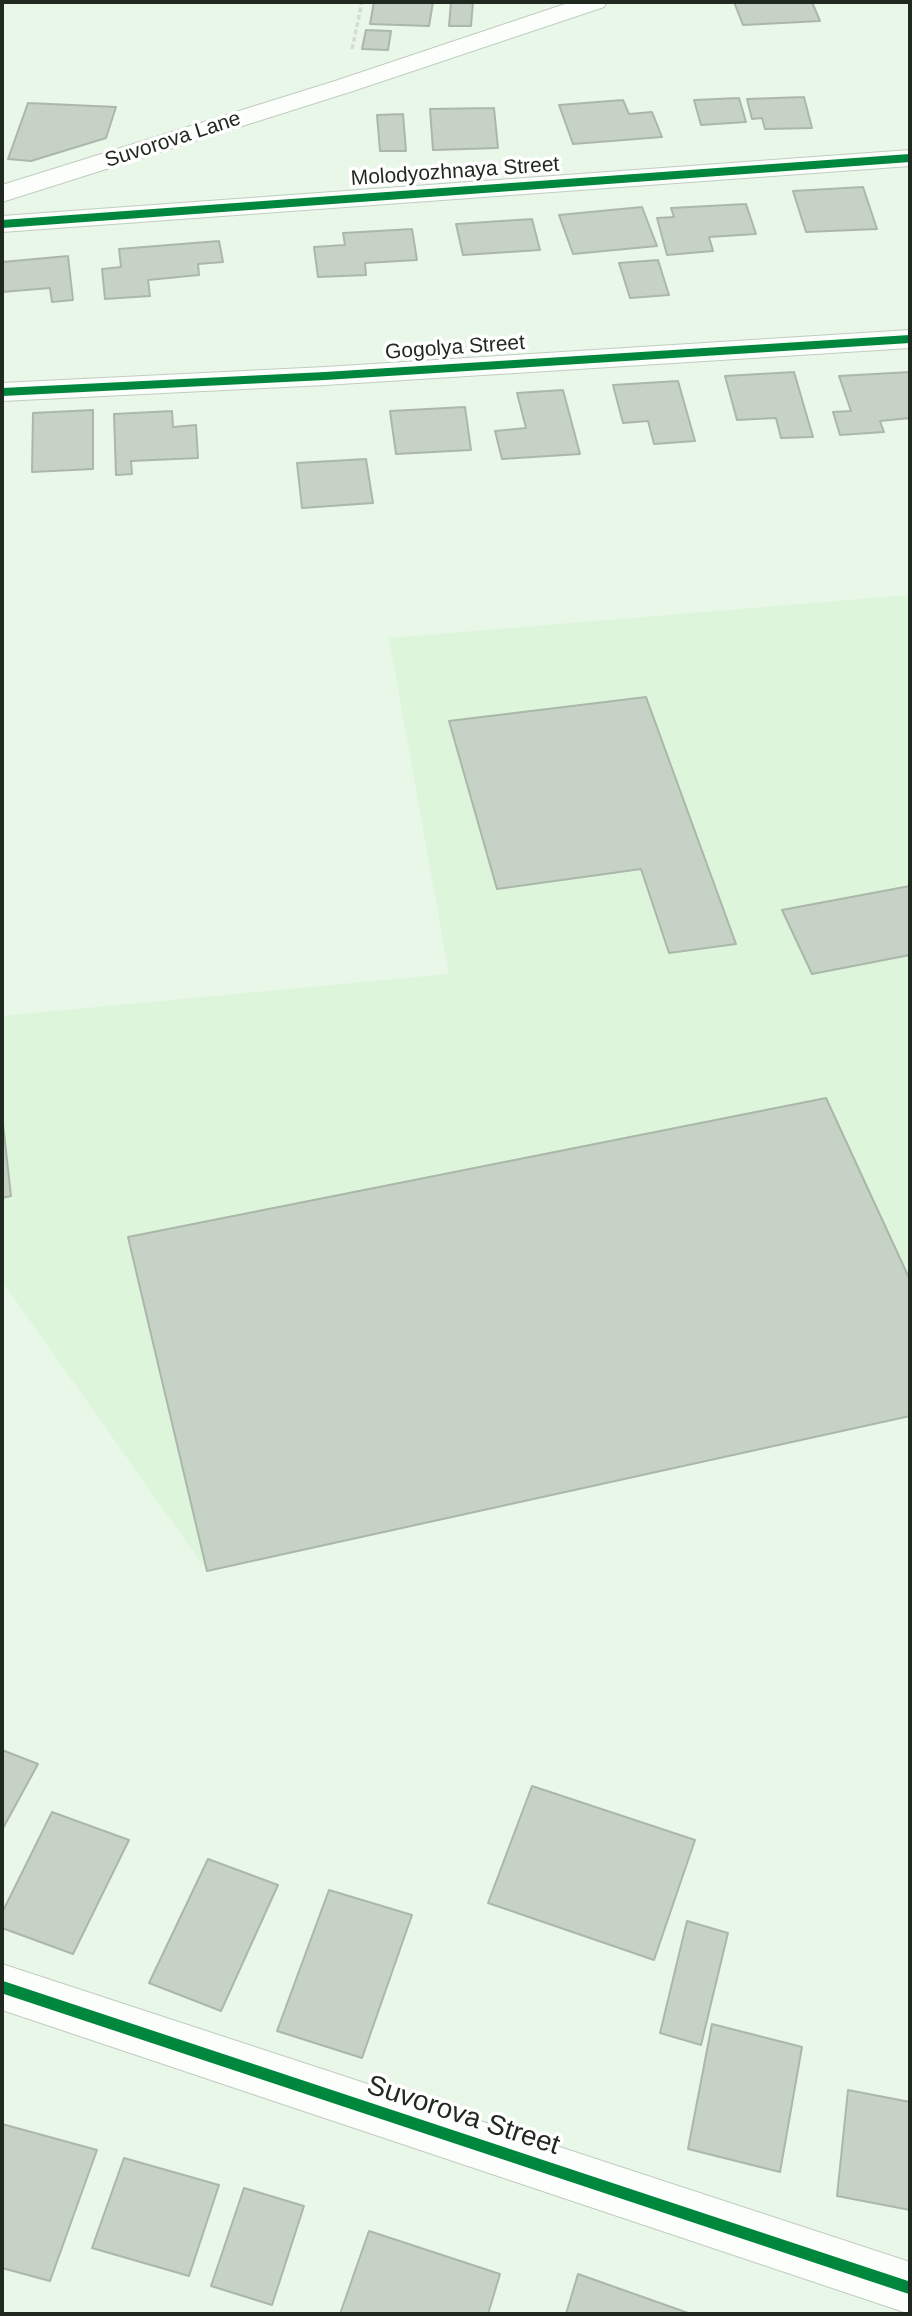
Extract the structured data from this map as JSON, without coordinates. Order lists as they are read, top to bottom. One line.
{"streets":{"street":["Suvorova Lane","Molodyozhnaya Street","Gogolya Street","Suvorova Street"]}}
